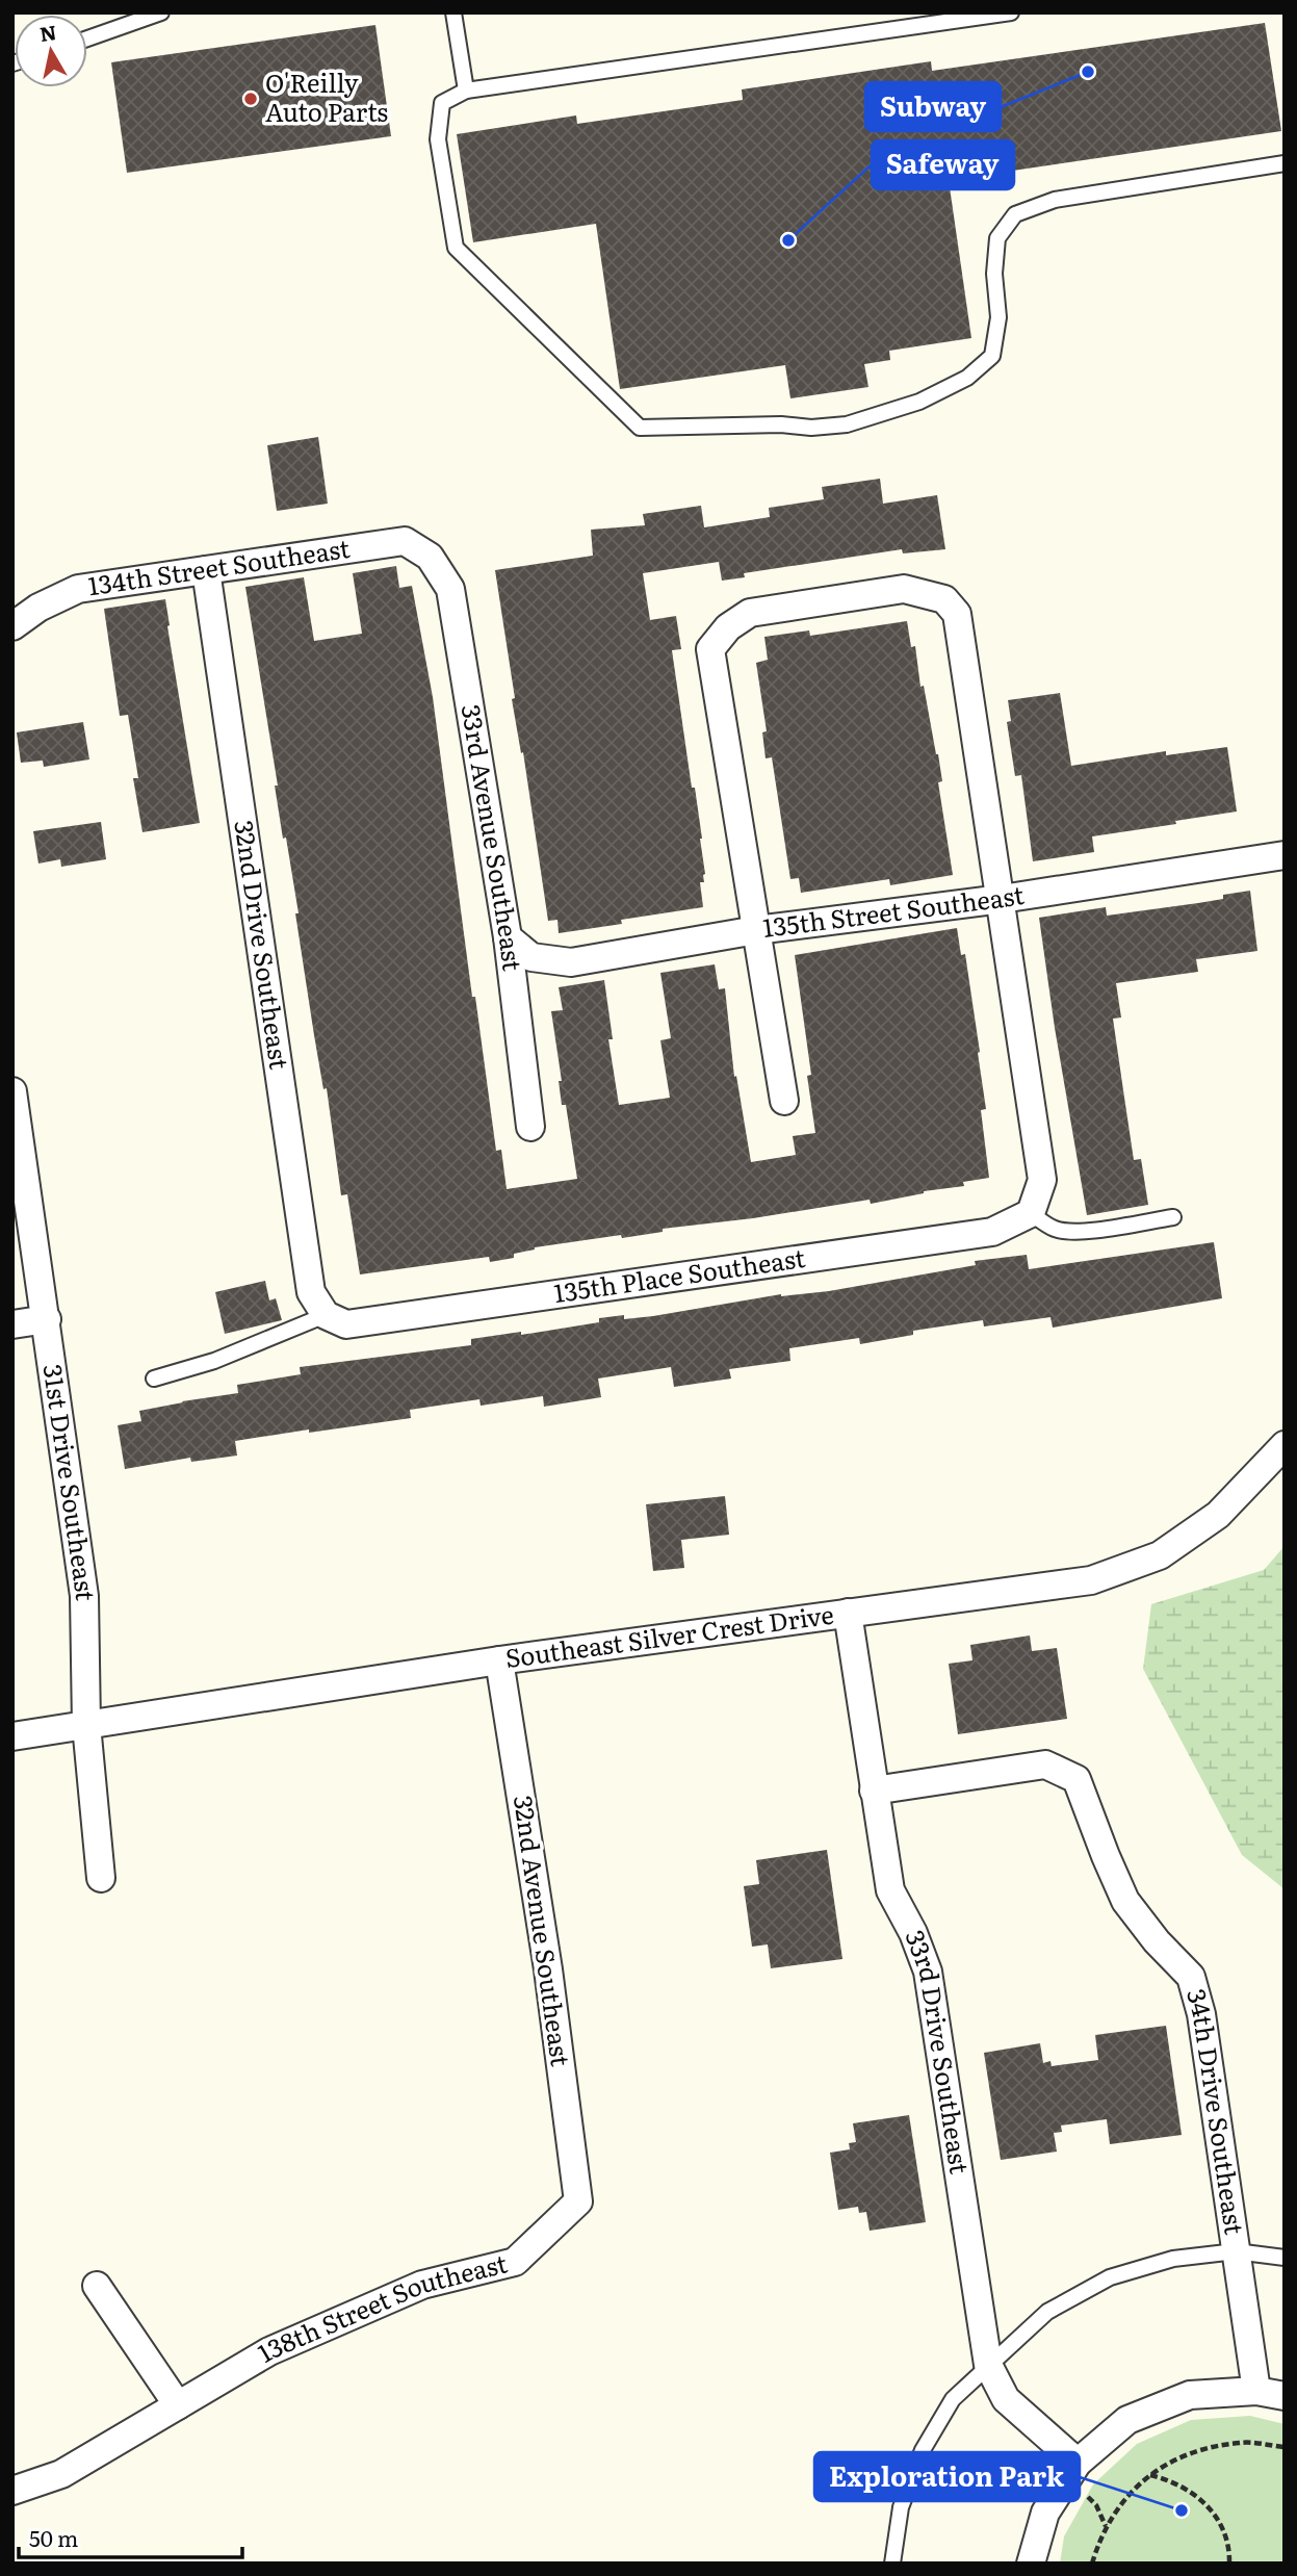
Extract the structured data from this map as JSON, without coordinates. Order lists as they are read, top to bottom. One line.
{"streets":{"street":["134th Street Southeast","33rd Avenue Southeast","135th Street Southeast","32nd Drive Southeast","135th Place Southeast","31st Drive Southeast","Southeast Silver Crest Drive","32nd Avenue Southeast","33rd Drive Southeast","34th Drive Southeast","138th Street Southeast"]},"crossings":[["134th Street Southeast","33rd Avenue Southeast"],["134th Street Southeast","32nd Drive Southeast"],["33rd Avenue Southeast","135th Street Southeast"],["32nd Drive Southeast","135th Place Southeast"],["31st Drive Southeast","Southeast Silver Crest Drive"],["Southeast Silver Crest Drive","32nd Avenue Southeast"],["Southeast Silver Crest Drive","33rd Drive Southeast"],["32nd Avenue Southeast","138th Street Southeast"],["33rd Drive Southeast","34th Drive Southeast"]],"places":["Subway","O'Reilly Auto Parts","Safeway","Exploration Park"],"scale_bar":"50 m","north":"top"}
